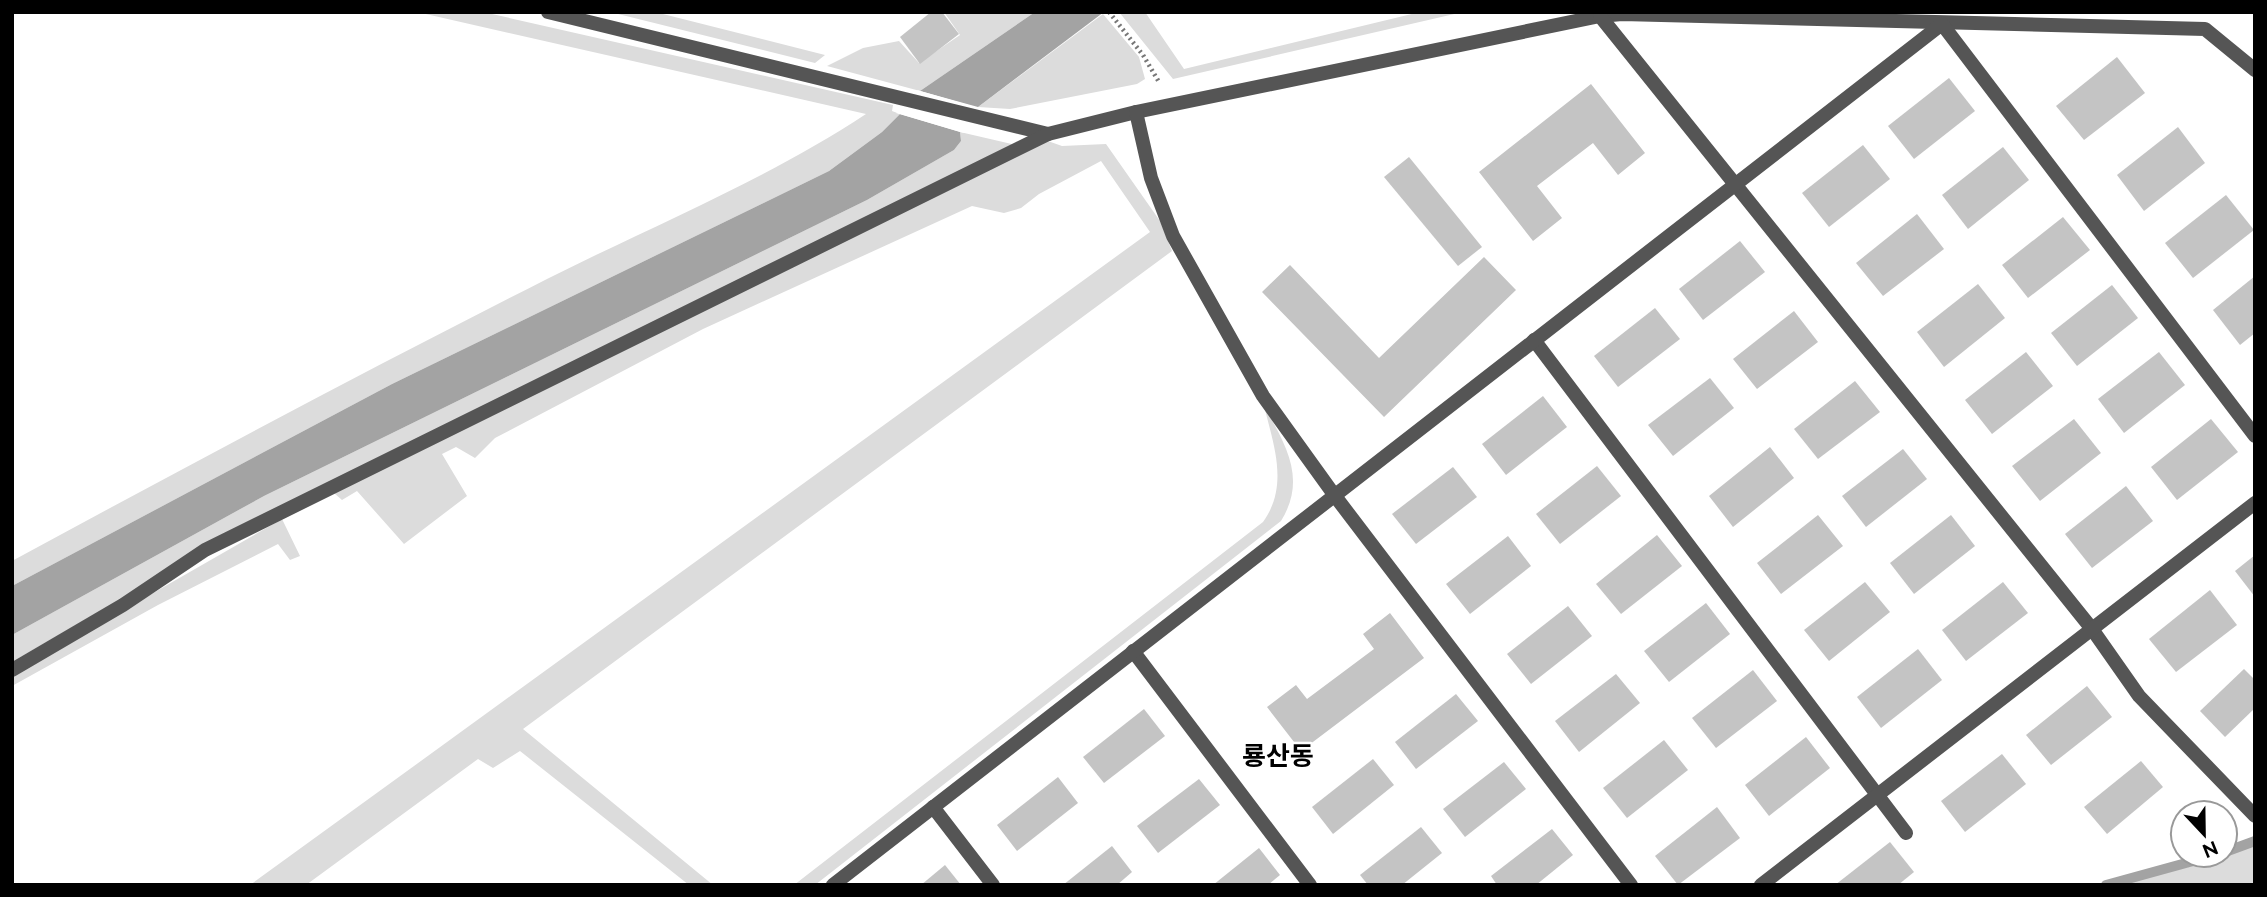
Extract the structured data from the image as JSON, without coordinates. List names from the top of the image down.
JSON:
{
  "districts": ["룡산동"],
  "north": "bottom"
}
